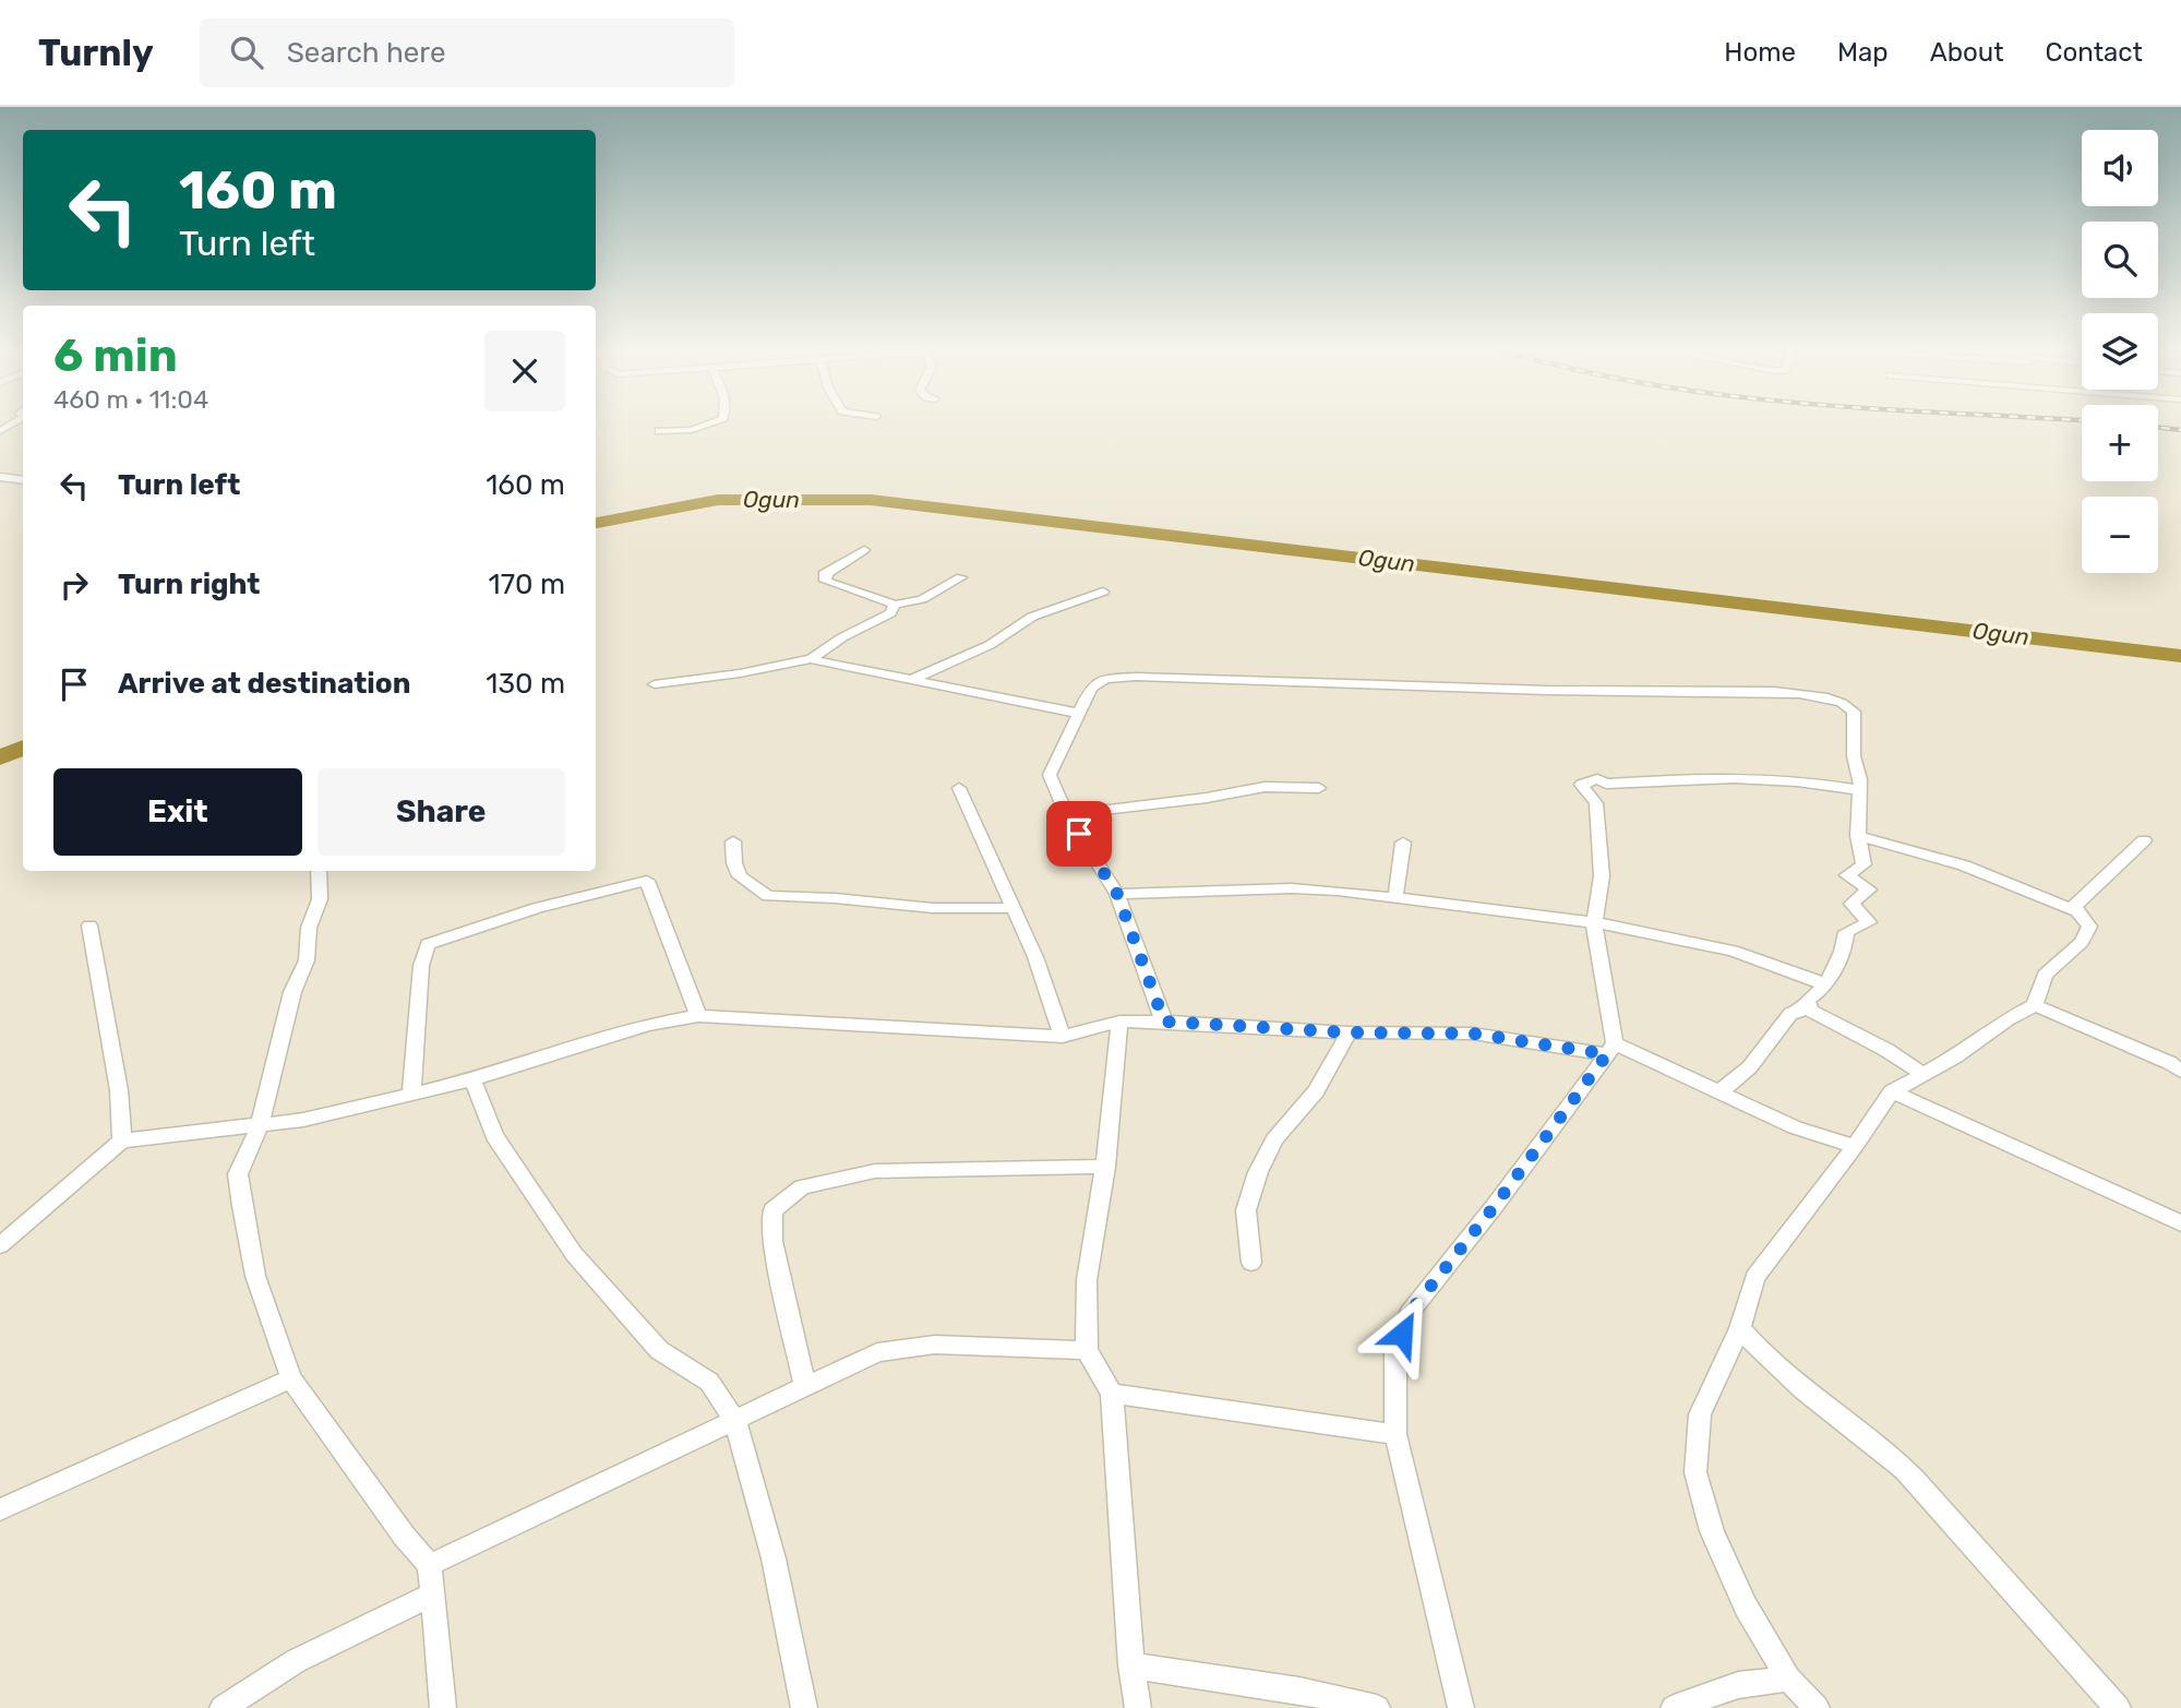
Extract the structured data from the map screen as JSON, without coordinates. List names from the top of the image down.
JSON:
{
  "water": ["Ogun"],
  "page": {
    "header": "Turnly",
    "search": "Search here",
    "nav": [
      "Home",
      "Map",
      "About",
      "Contact"
    ],
    "map_buttons": ["+", "−"],
    "turn": ["160 m", "Turn left"],
    "heading": ["6 min", "460 m · 11:04"],
    "list": [
      {
        "name": "Turn left",
        "value": "160 m"
      },
      {
        "name": "Turn right",
        "value": "170 m"
      },
      {
        "name": "Arrive at destination",
        "value": "130 m"
      }
    ],
    "buttons": ["Exit", "Share"]
  }
}
